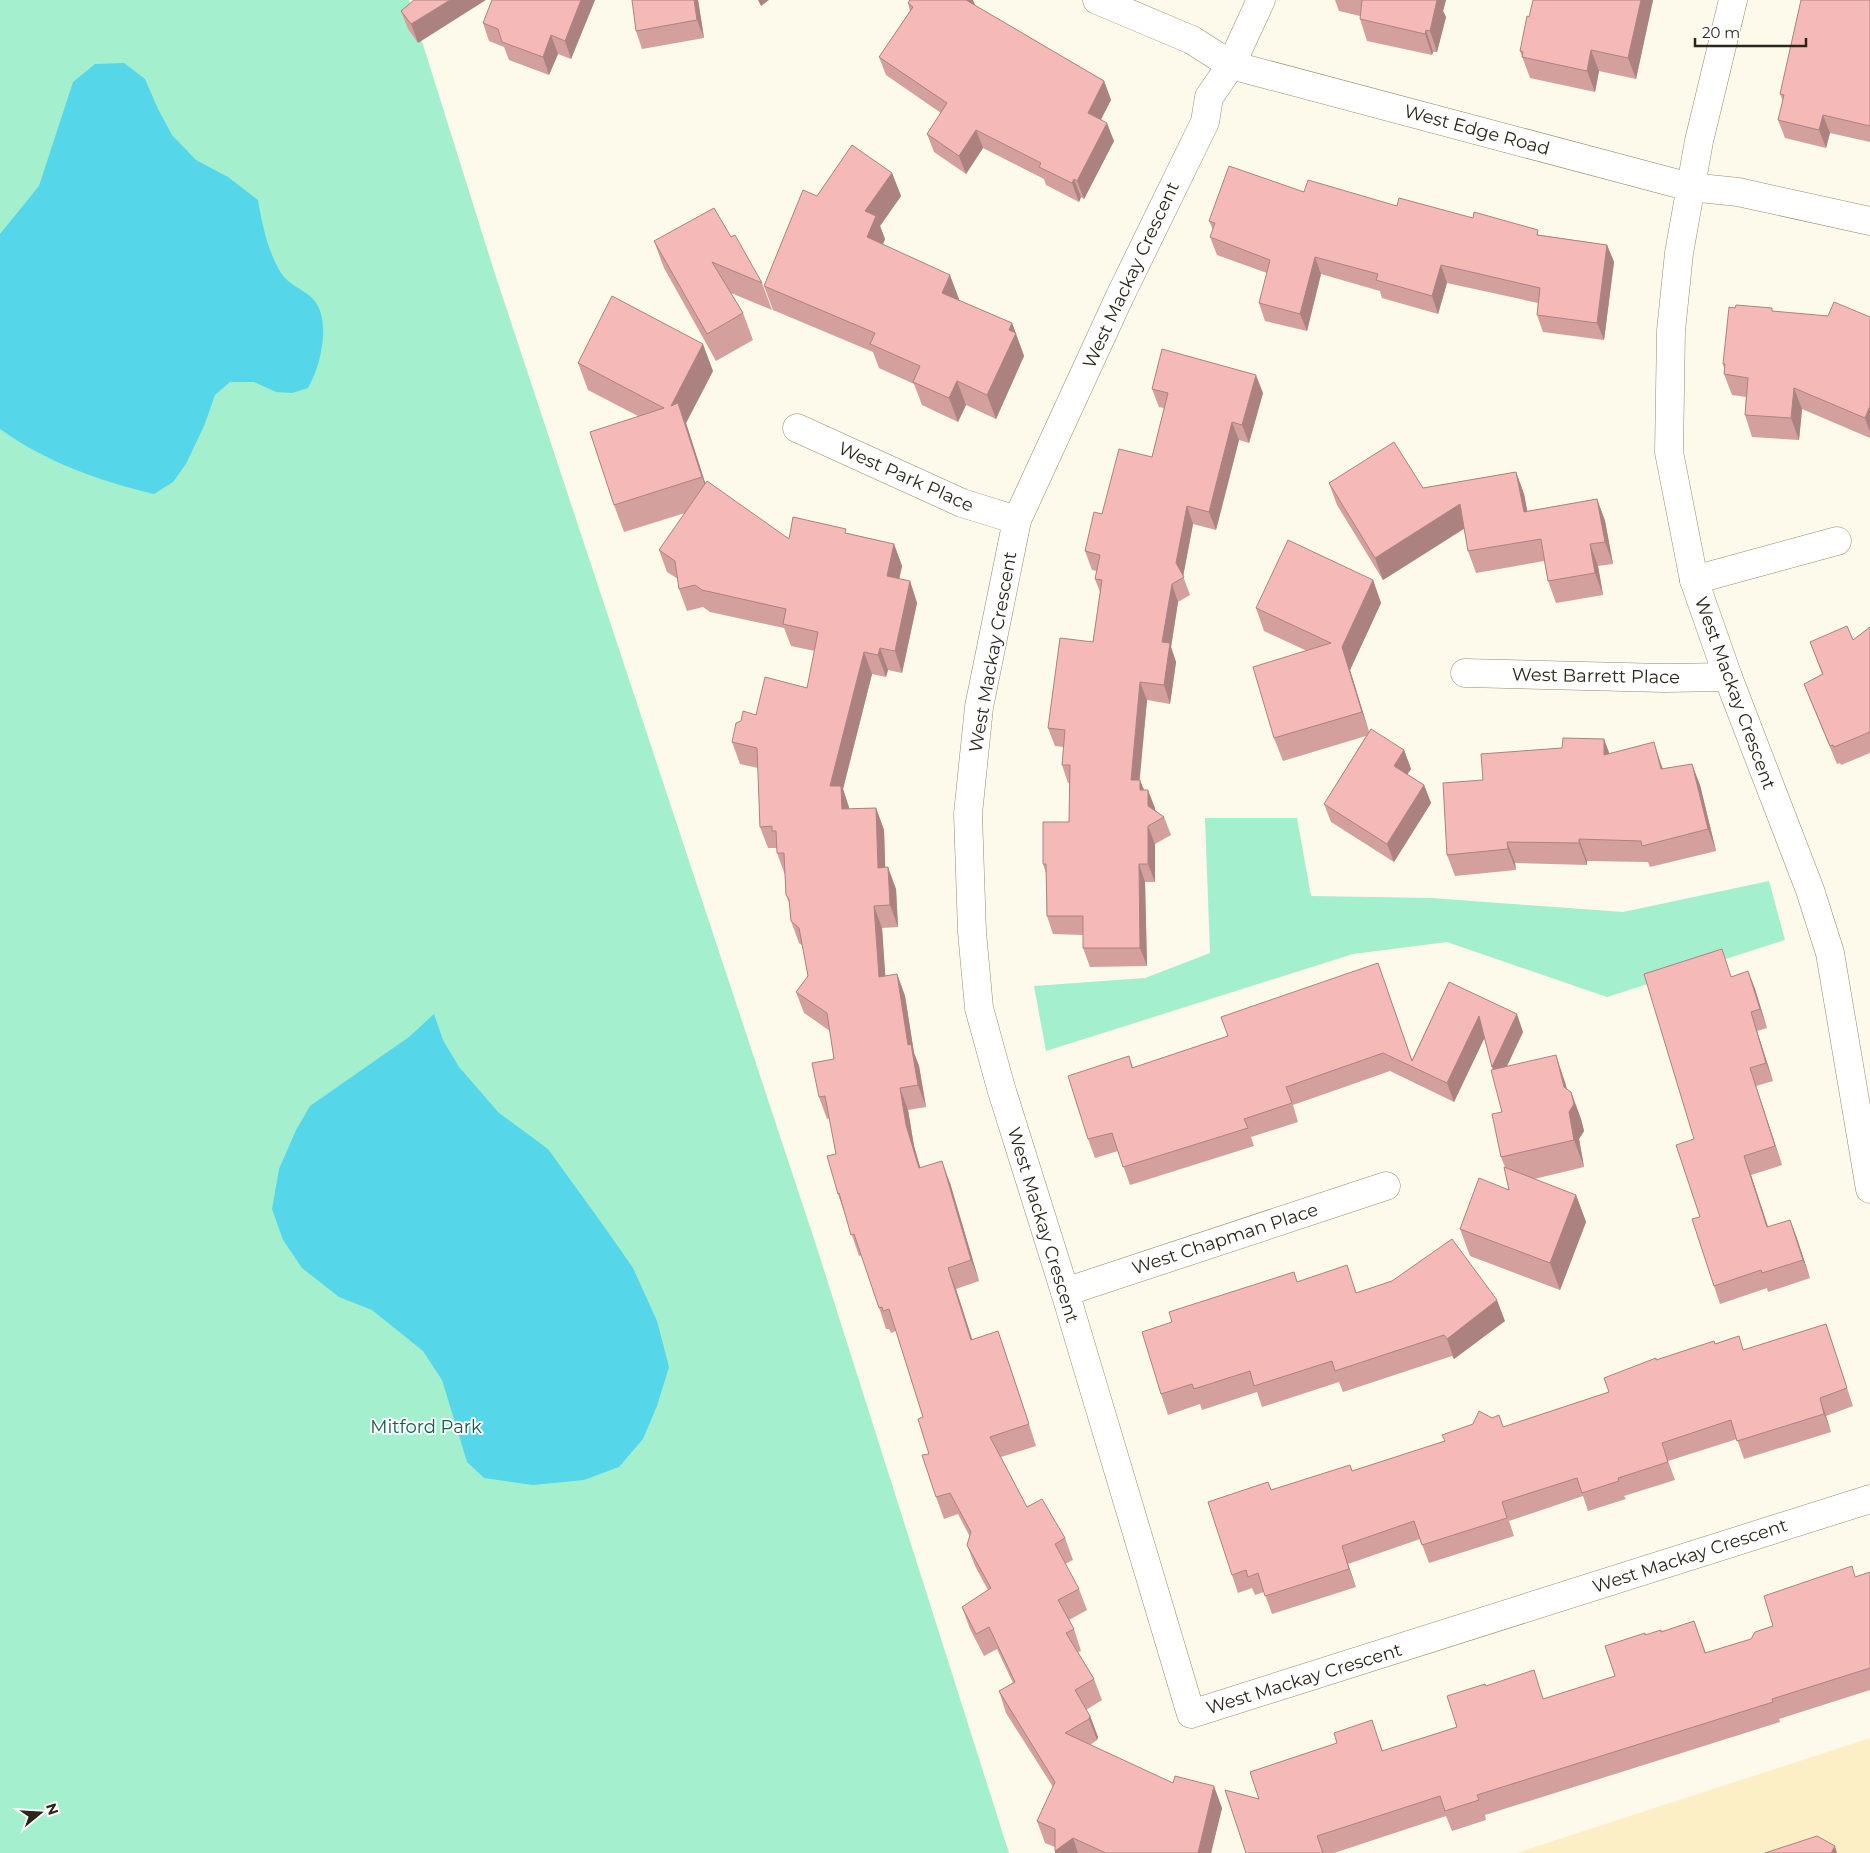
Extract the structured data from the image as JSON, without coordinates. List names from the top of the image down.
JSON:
{
  "streets": {
    "street": [
      "West Edge Road",
      "West Mackay Crescent",
      "West Park Place",
      "West Barrett Place",
      "West Chapman Place"
    ]
  },
  "crossings": [
    ["West Edge Road", "West Mackay Crescent"],
    ["West Mackay Crescent", "West Park Place"],
    ["West Mackay Crescent", "West Barrett Place"],
    ["West Mackay Crescent", "West Chapman Place"]
  ],
  "parks": ["Mitford Park"],
  "scale_bar": "20 m",
  "north": "right"
}
